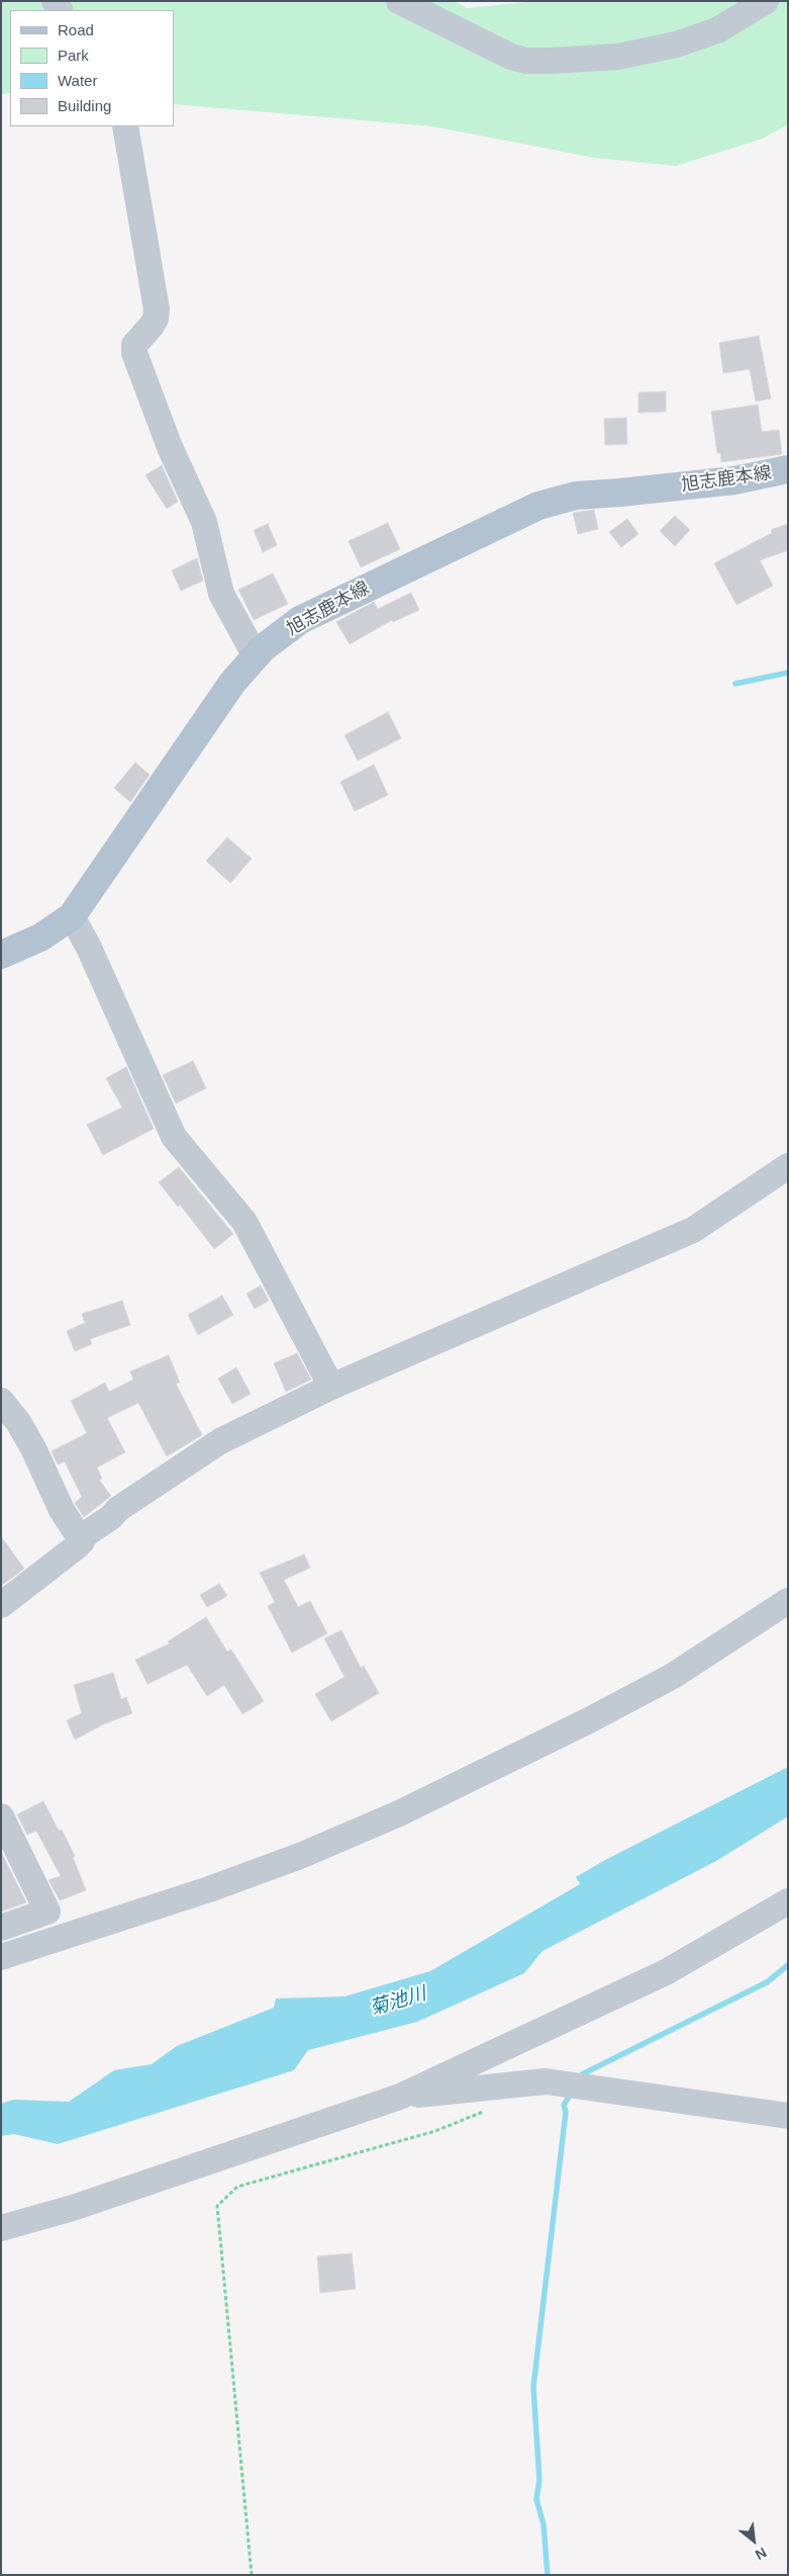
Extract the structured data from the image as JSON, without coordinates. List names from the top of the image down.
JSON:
{
  "streets": {
    "main road": ["旭志鹿本線"]
  },
  "water": ["菊池川"],
  "legend": [
    "Road",
    "Park",
    "Water",
    "Building"
  ],
  "north": "bottom right"
}
